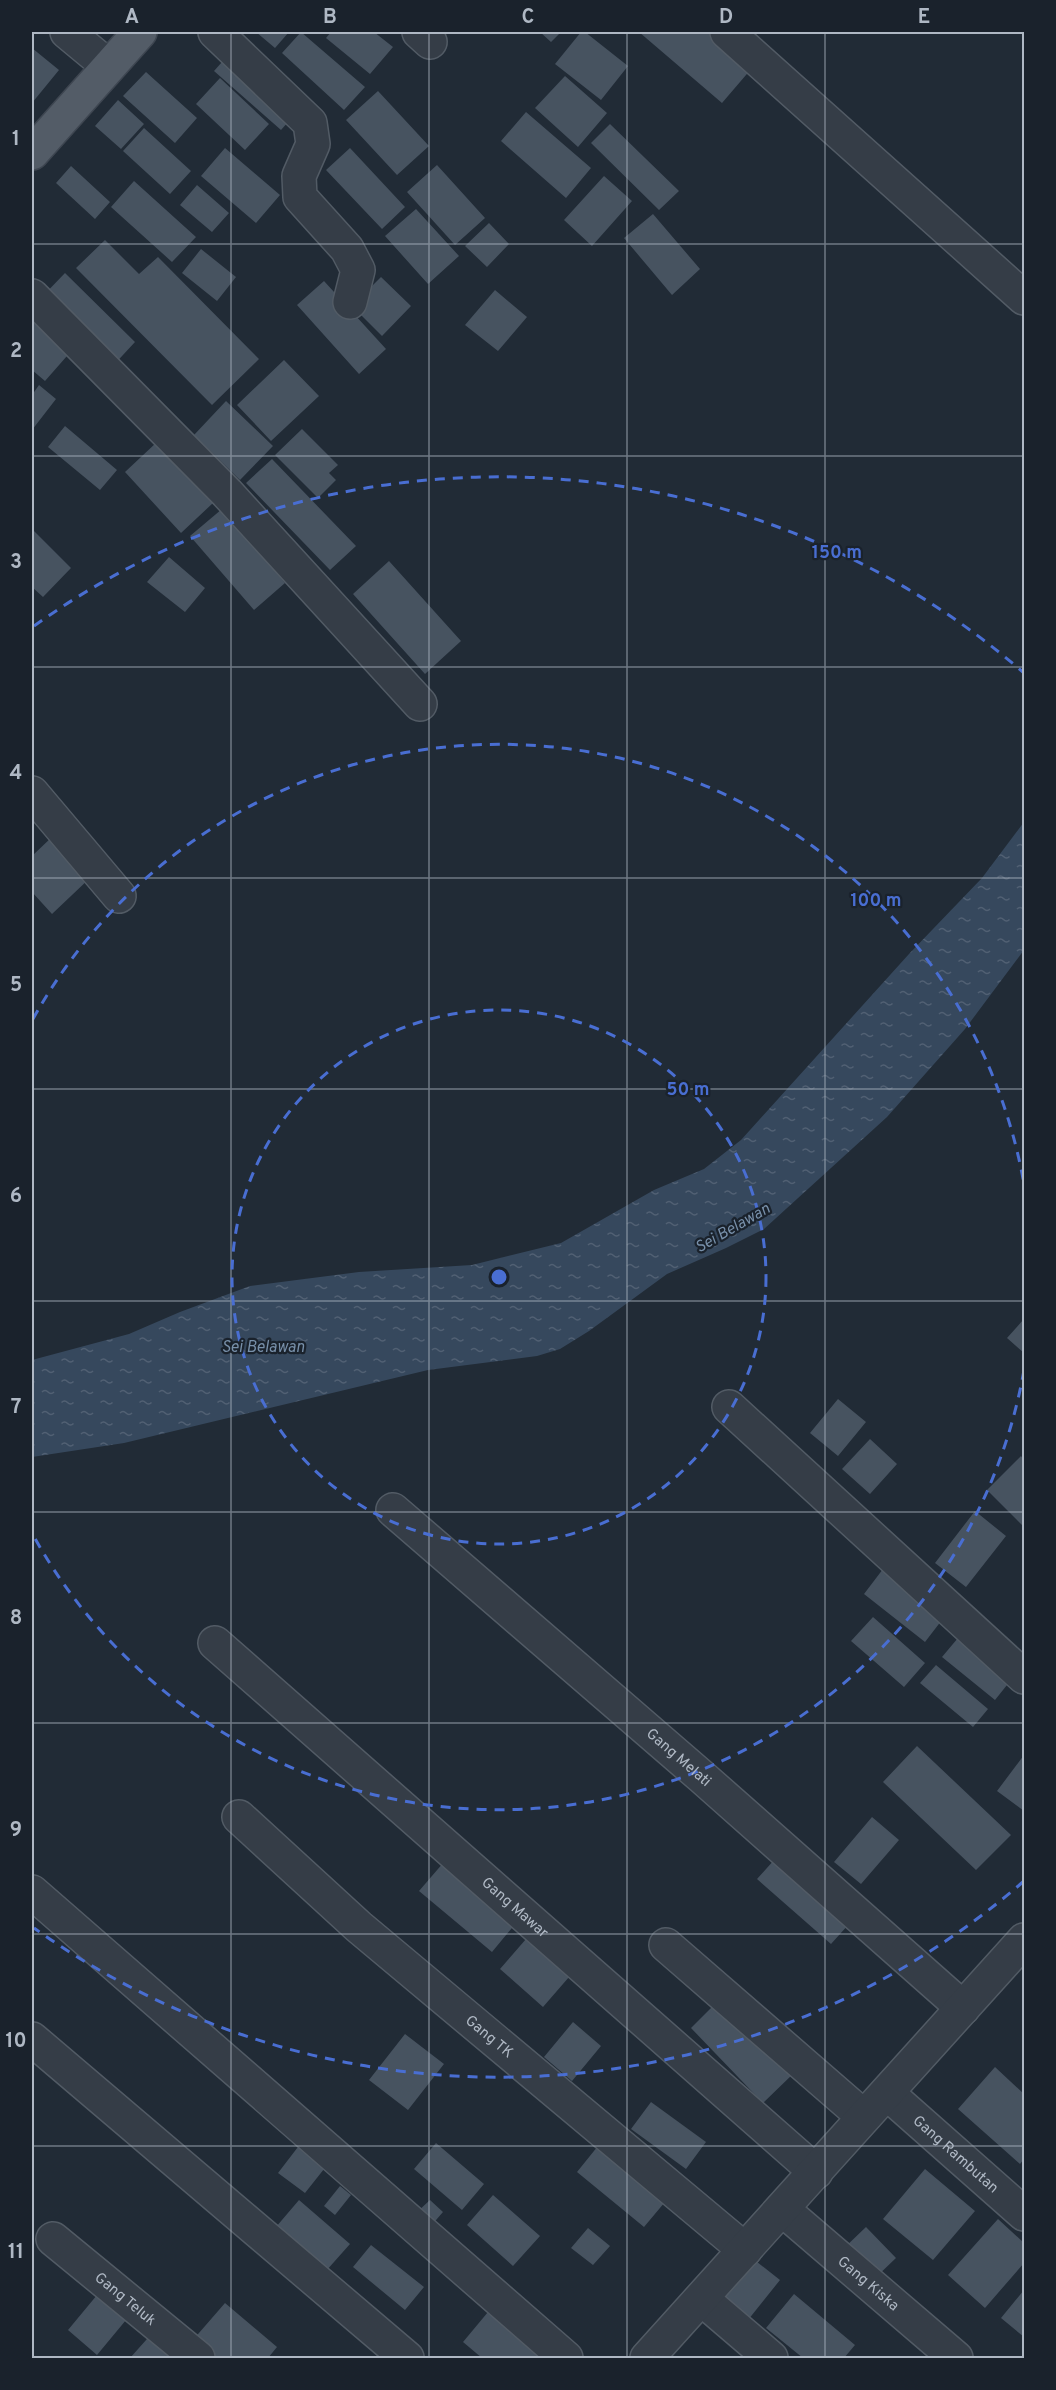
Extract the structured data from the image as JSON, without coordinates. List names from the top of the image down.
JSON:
{
  "streets": {
    "street": [
      "Gang Melati",
      "Gang Mawar",
      "Gang TK",
      "Gang Rambutan",
      "Gang Kiska",
      "Gang Teluk"
    ]
  },
  "water": ["Sei Belawan"],
  "grid": {
    "columns": [
      "A",
      "B",
      "C",
      "D",
      "E"
    ],
    "rows": [
      "1",
      "2",
      "3",
      "4",
      "5",
      "6",
      "7",
      "8",
      "9",
      "10",
      "11"
    ]
  },
  "rings": ["150 m", "100 m", "50 m"]
}
